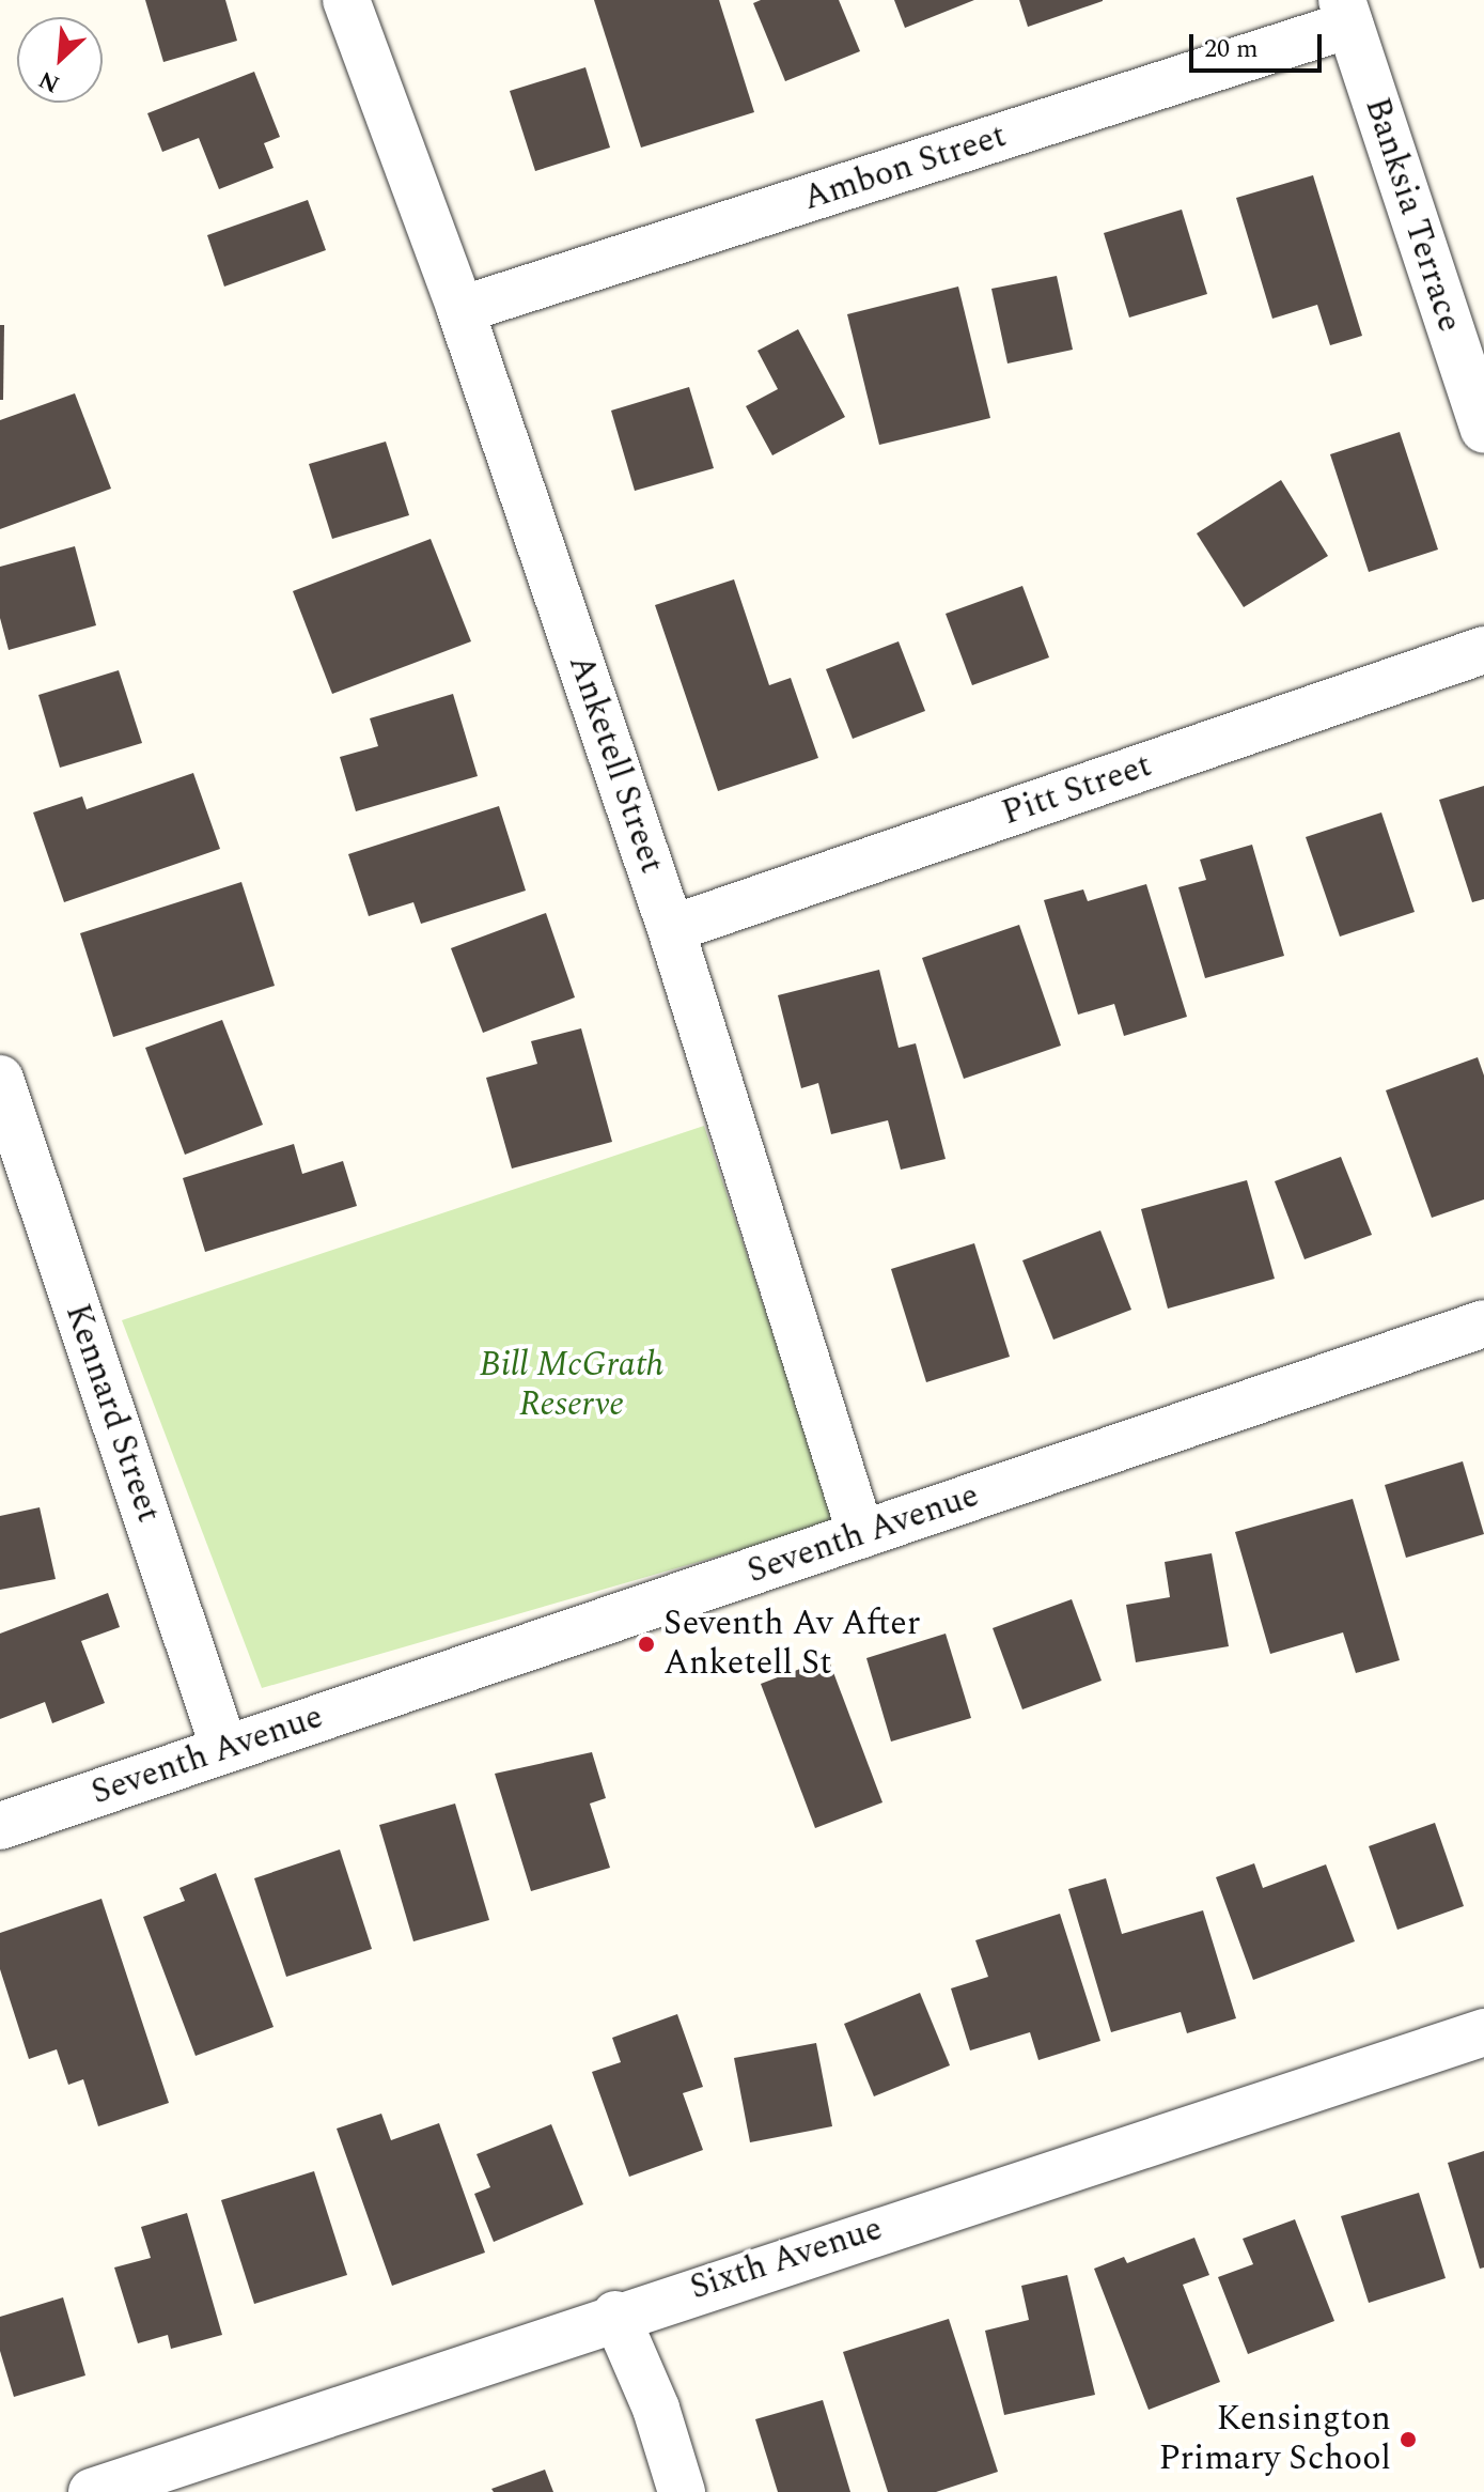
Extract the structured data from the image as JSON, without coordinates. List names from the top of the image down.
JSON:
{
  "streets": {
    "street": [
      "Ambon Street",
      "Banksia Terrace",
      "Anketell Street",
      "Pitt Street",
      "Kennard Street",
      "Seventh Avenue",
      "Sixth Avenue"
    ]
  },
  "crossings": [
    ["Ambon Street", "Banksia Terrace"],
    ["Ambon Street", "Anketell Street"],
    ["Anketell Street", "Pitt Street"],
    ["Anketell Street", "Seventh Avenue"],
    ["Kennard Street", "Seventh Avenue"]
  ],
  "parks": ["Bill McGrath Reserve"],
  "places": ["Seventh Av After Anketell St", "Kensington Primary School"],
  "scale_bar": "20 m",
  "north": "bottom left"
}
